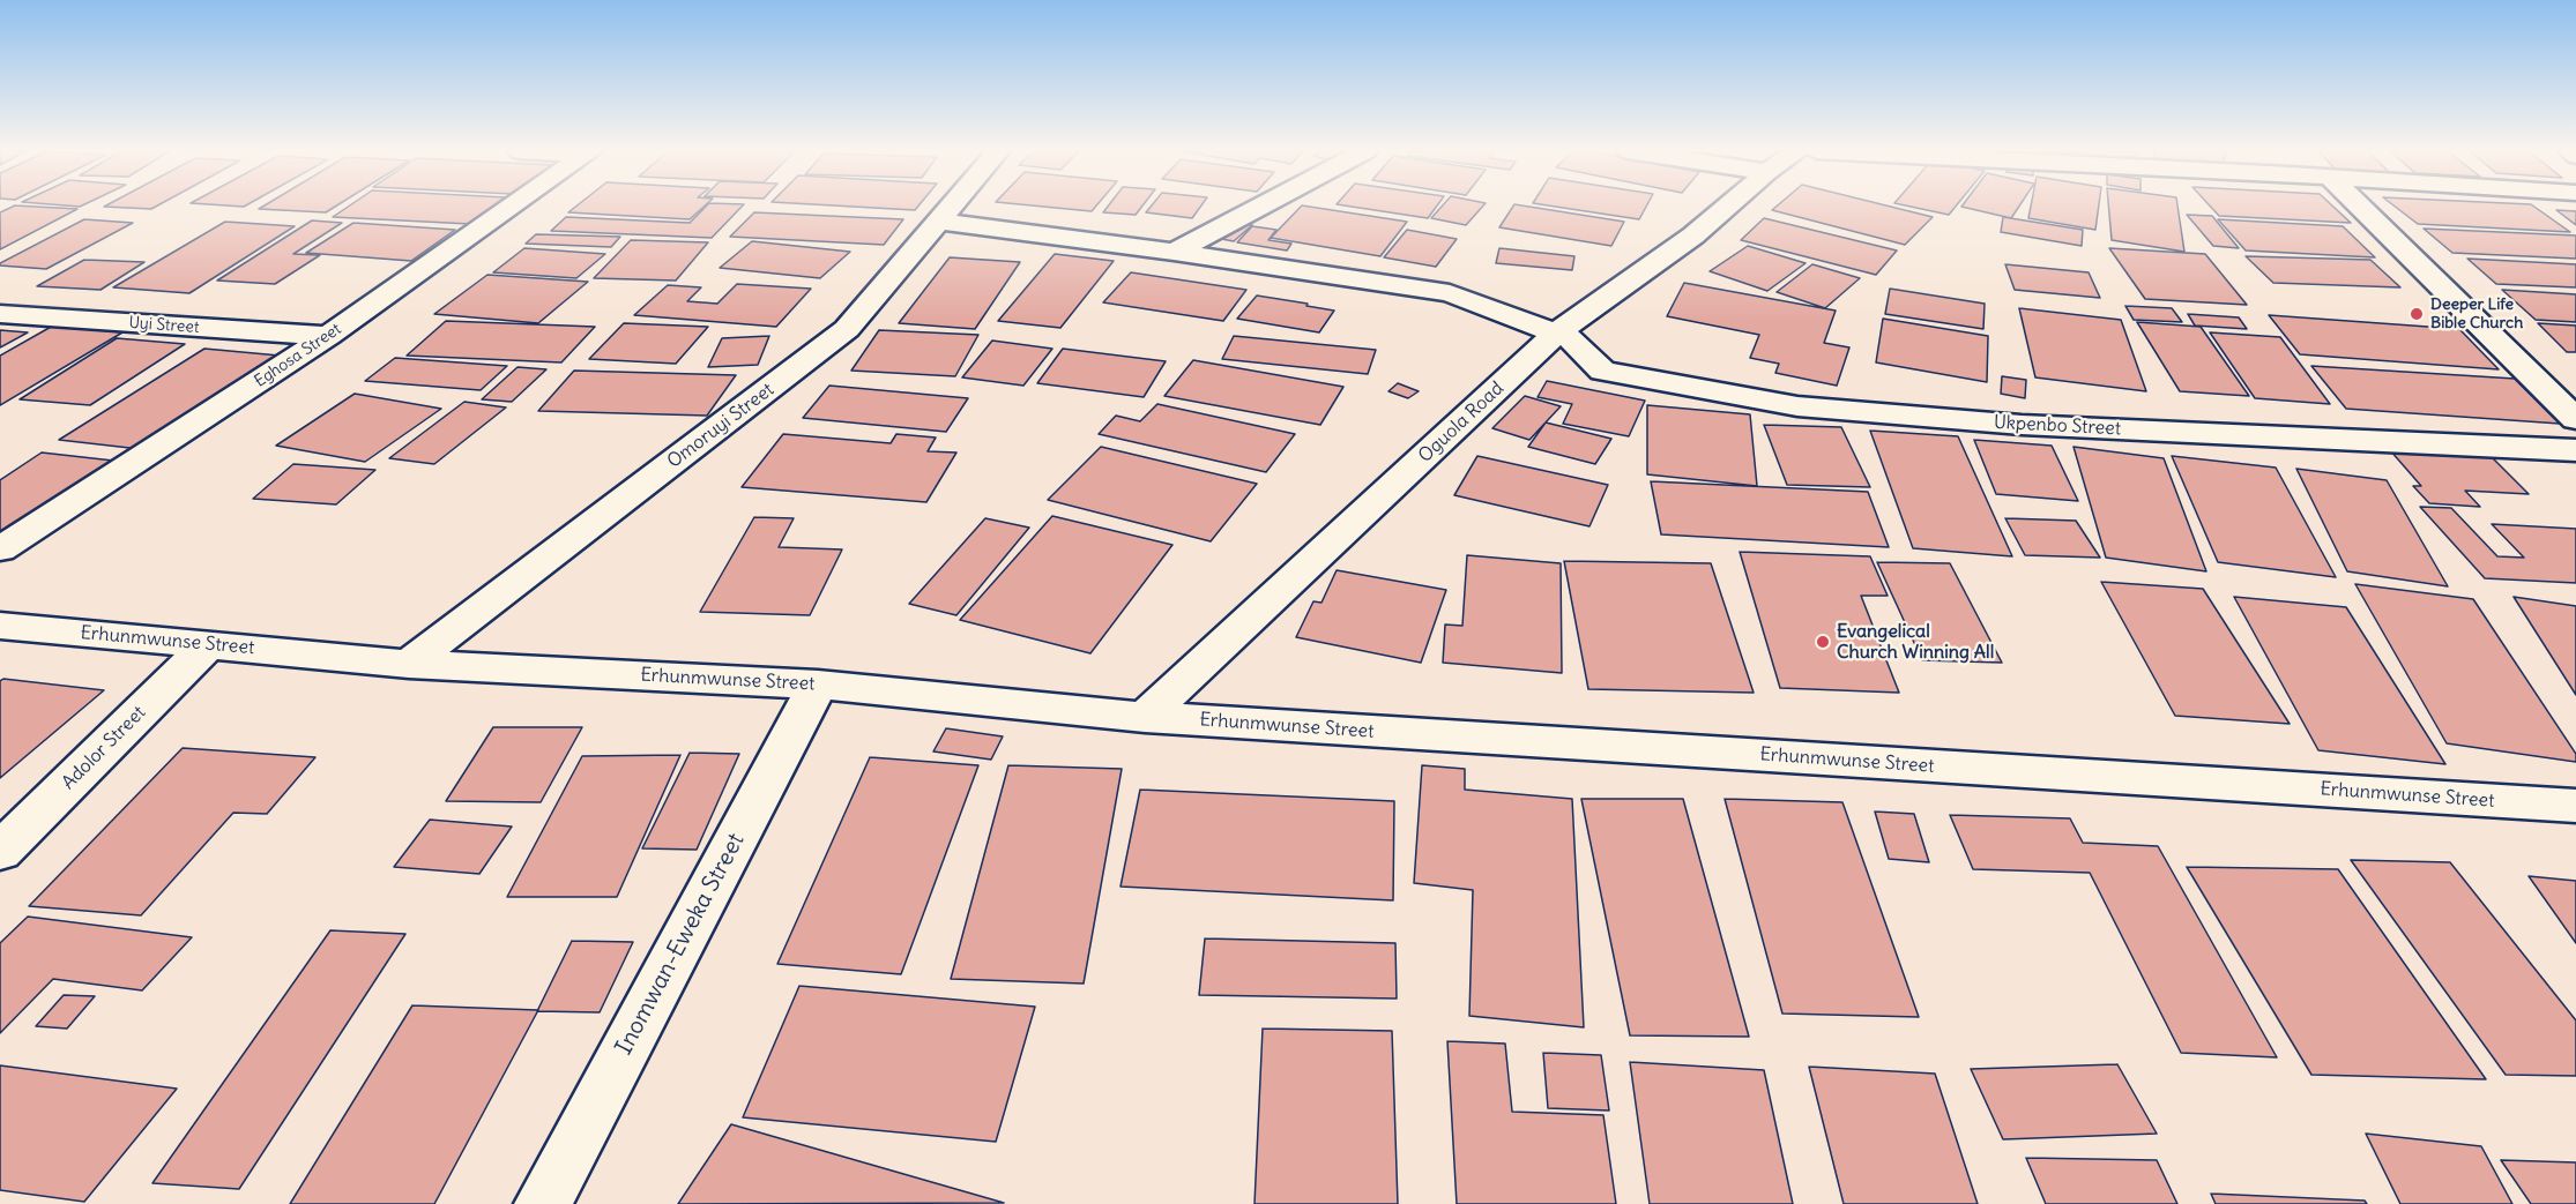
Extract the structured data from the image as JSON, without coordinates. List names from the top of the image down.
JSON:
{
  "streets": {
    "street": [
      "Uyi Street",
      "Eghosa Street",
      "Oguola Road",
      "Omoruyi Street",
      "Ukpenbo Street",
      "Erhunmwunse Street",
      "Adolor Street",
      "Inomwan-Eweka Street"
    ]
  },
  "crossings": [
    ["Uyi Street", "Eghosa Street"],
    ["Oguola Road", "Ukpenbo Street"],
    ["Oguola Road", "Erhunmwunse Street"],
    ["Omoruyi Street", "Ukpenbo Street"],
    ["Omoruyi Street", "Erhunmwunse Street"],
    ["Erhunmwunse Street", "Adolor Street"],
    ["Erhunmwunse Street", "Inomwan-Eweka Street"]
  ],
  "places": ["Deeper Life Bible Church", "Evangelical Church Winning All"]
}
